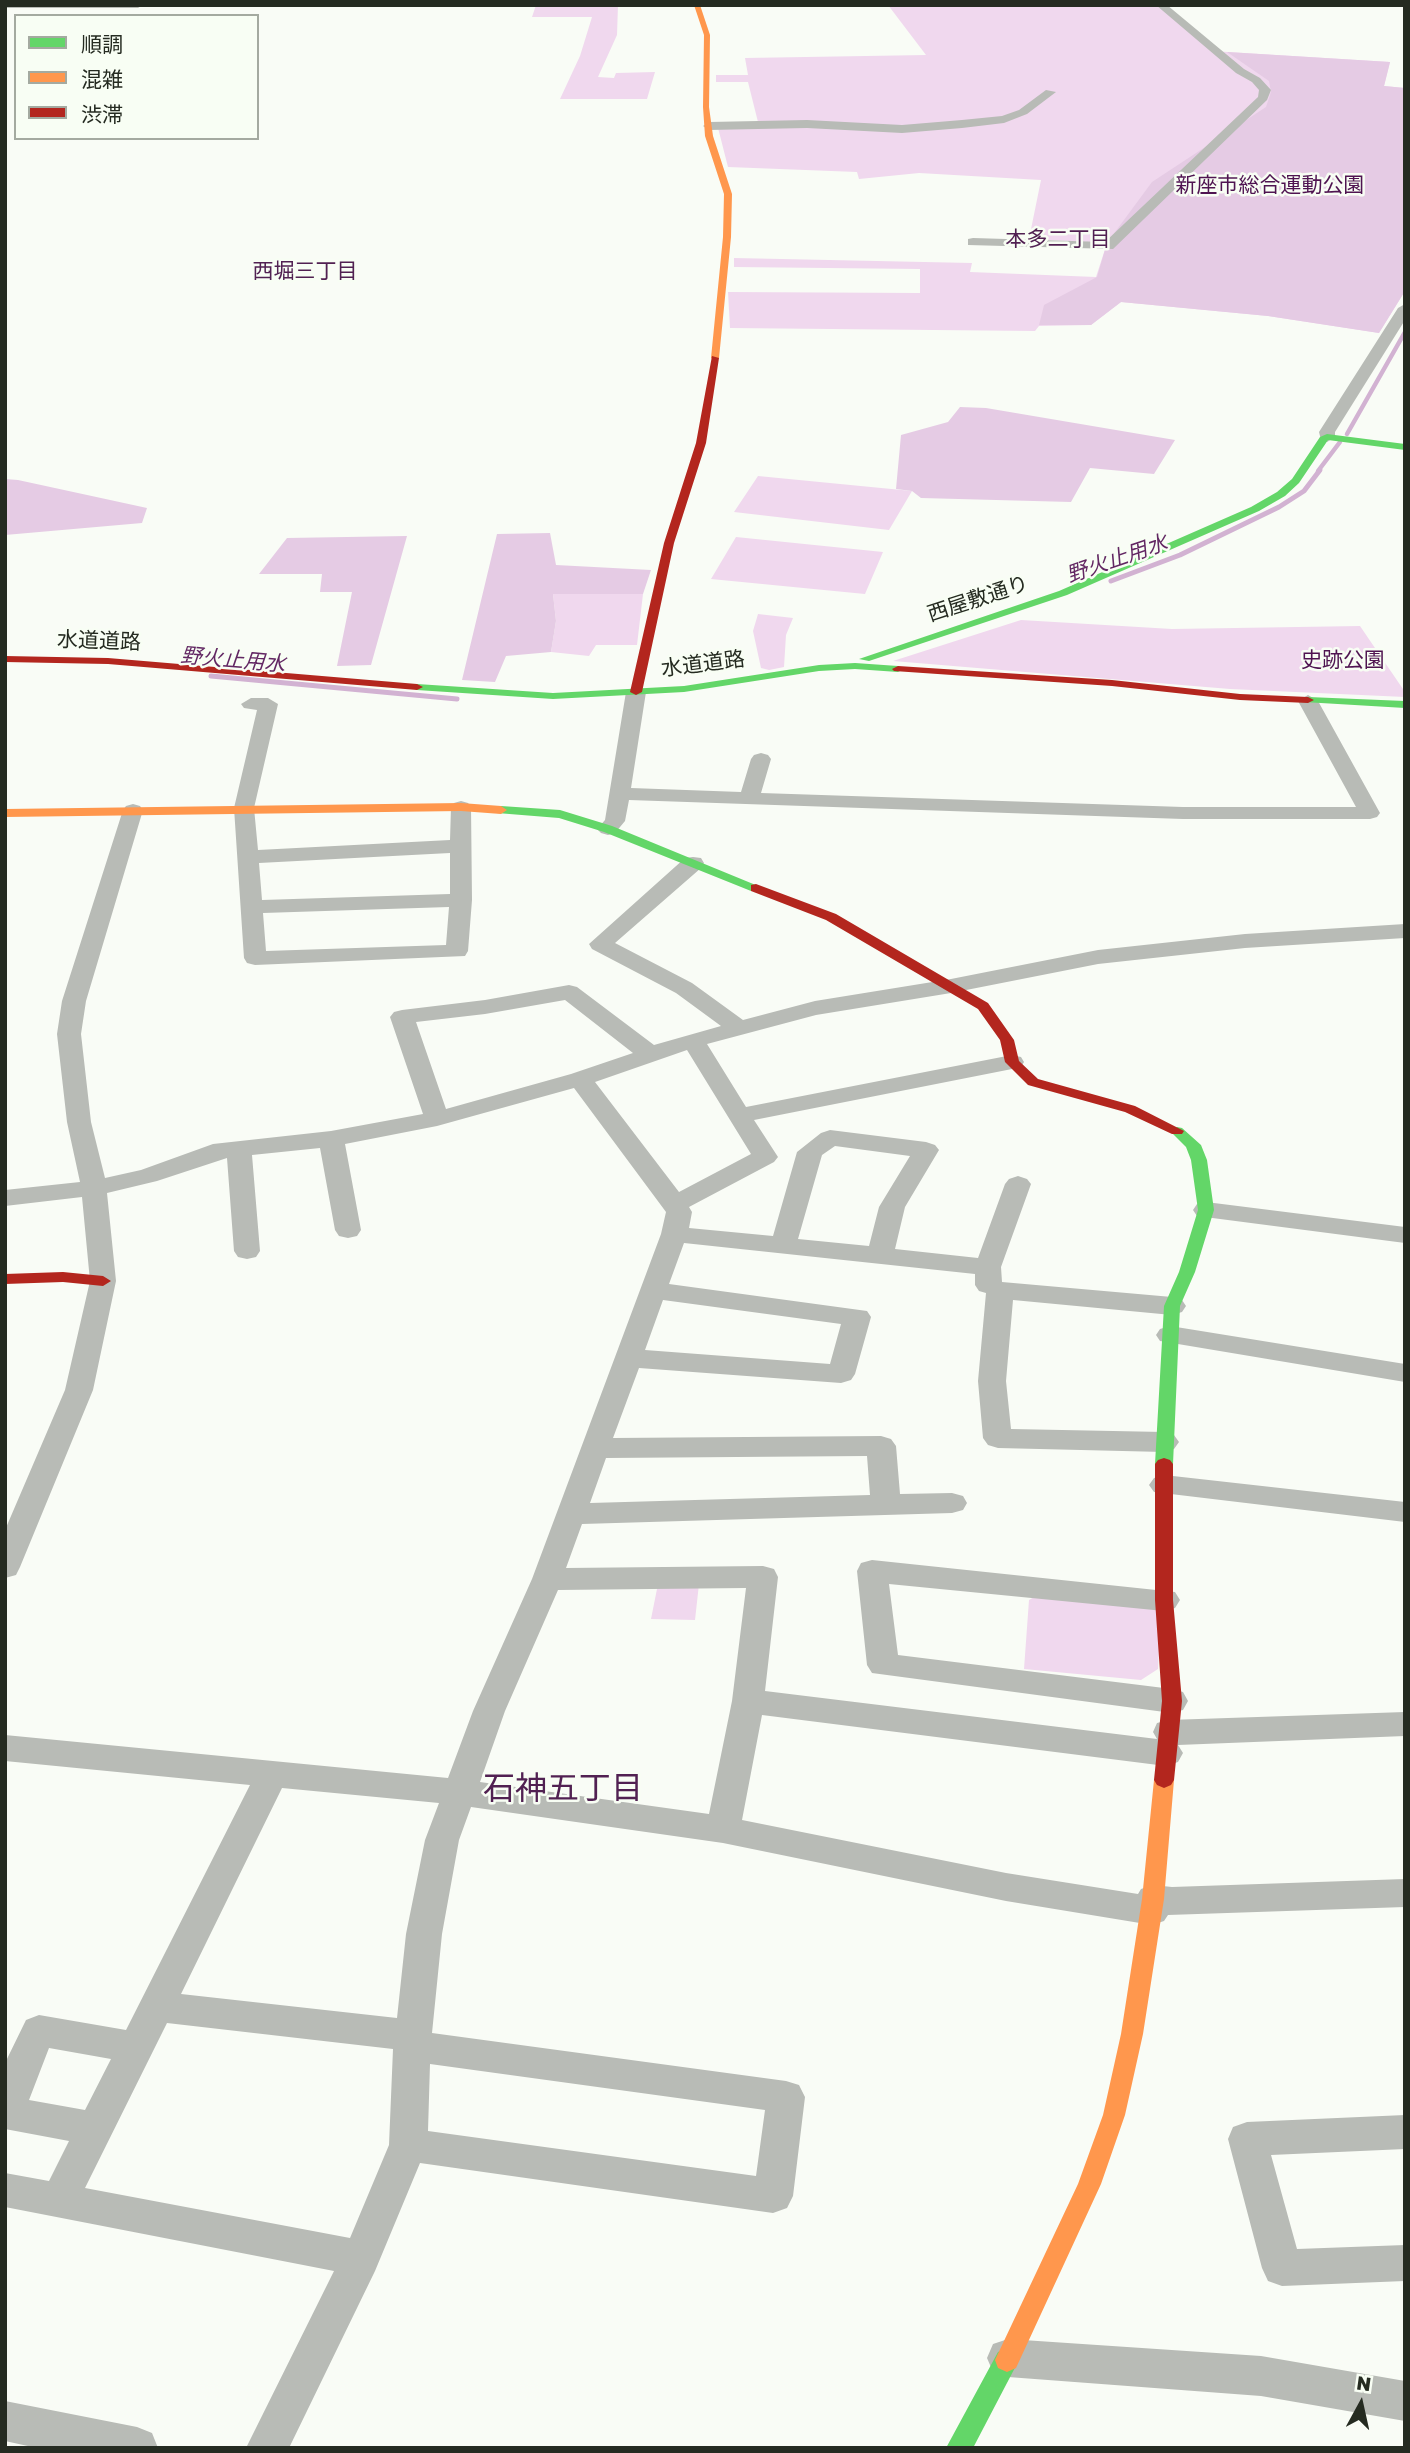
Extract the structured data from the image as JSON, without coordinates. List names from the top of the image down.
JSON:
{
  "streets": {
    "street": ["西屋敷通り", "水道道路"]
  },
  "crossings": [
    ["西屋敷通り", "水道道路"]
  ],
  "districts": ["本多二丁目", "西堀三丁目", "石神五丁目"],
  "water": ["野火止用水"],
  "parks": ["新座市総合運動公園", "史跡公園"],
  "legend": ["順調", "混雑", "渋滞"],
  "north": "top"
}
